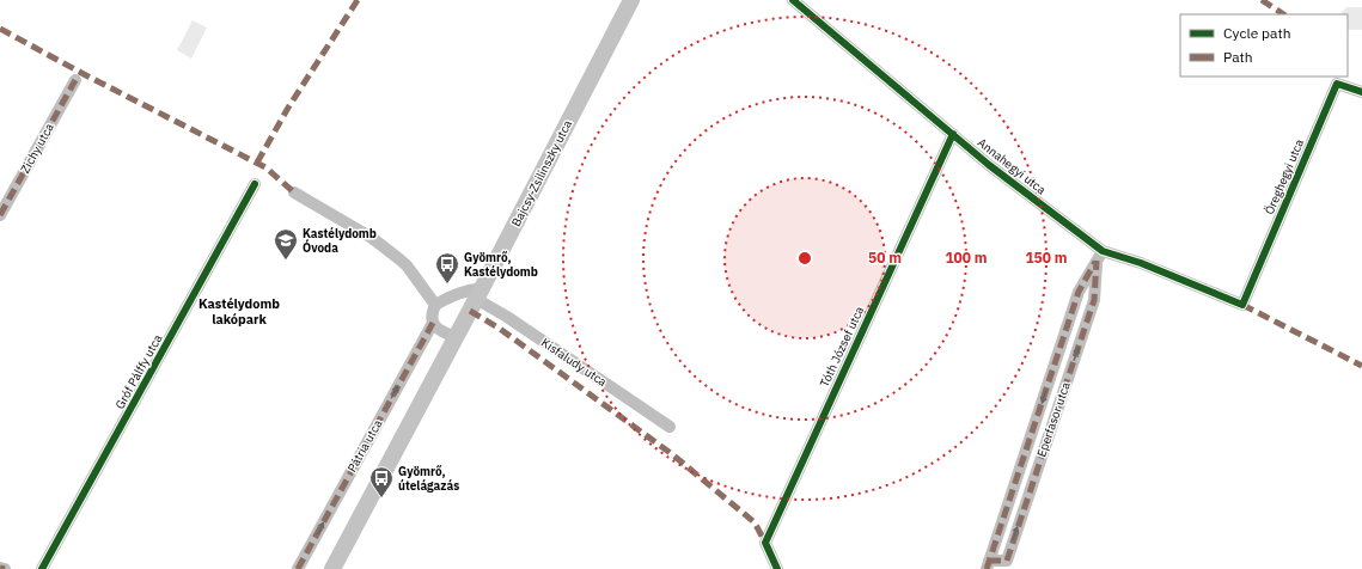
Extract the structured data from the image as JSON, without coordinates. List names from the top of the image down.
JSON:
{
  "streets": {
    "main road": ["Bajcsy-Zsilinszky utca"],
    "street": [
      "Zichy utca",
      "Annahegyi utca",
      "Öreghegyi utca",
      "Tóth József utca",
      "Kisfaludy utca",
      "Gróf Pálffy utca",
      "Eperfasor utca",
      "Pátria utca"
    ]
  },
  "crossings": [
    ["Annahegyi utca", "Öreghegyi utca"],
    ["Annahegyi utca", "Tóth József utca"],
    ["Annahegyi utca", "Eperfasor utca"],
    ["Bajcsy-Zsilinszky utca", "Kisfaludy utca"]
  ],
  "one_way": ["Pátria utca"],
  "districts": ["Kastélydomb lakópark"],
  "places": {
    "school or university": ["Kastélydomb Óvoda"],
    "bus stop": ["Gyömrő, Kastélydomb", "Gyömrő, útelágazás"]
  },
  "legend": ["Cycle path", "Path"],
  "rings": ["50 m", "100 m", "150 m"]
}
